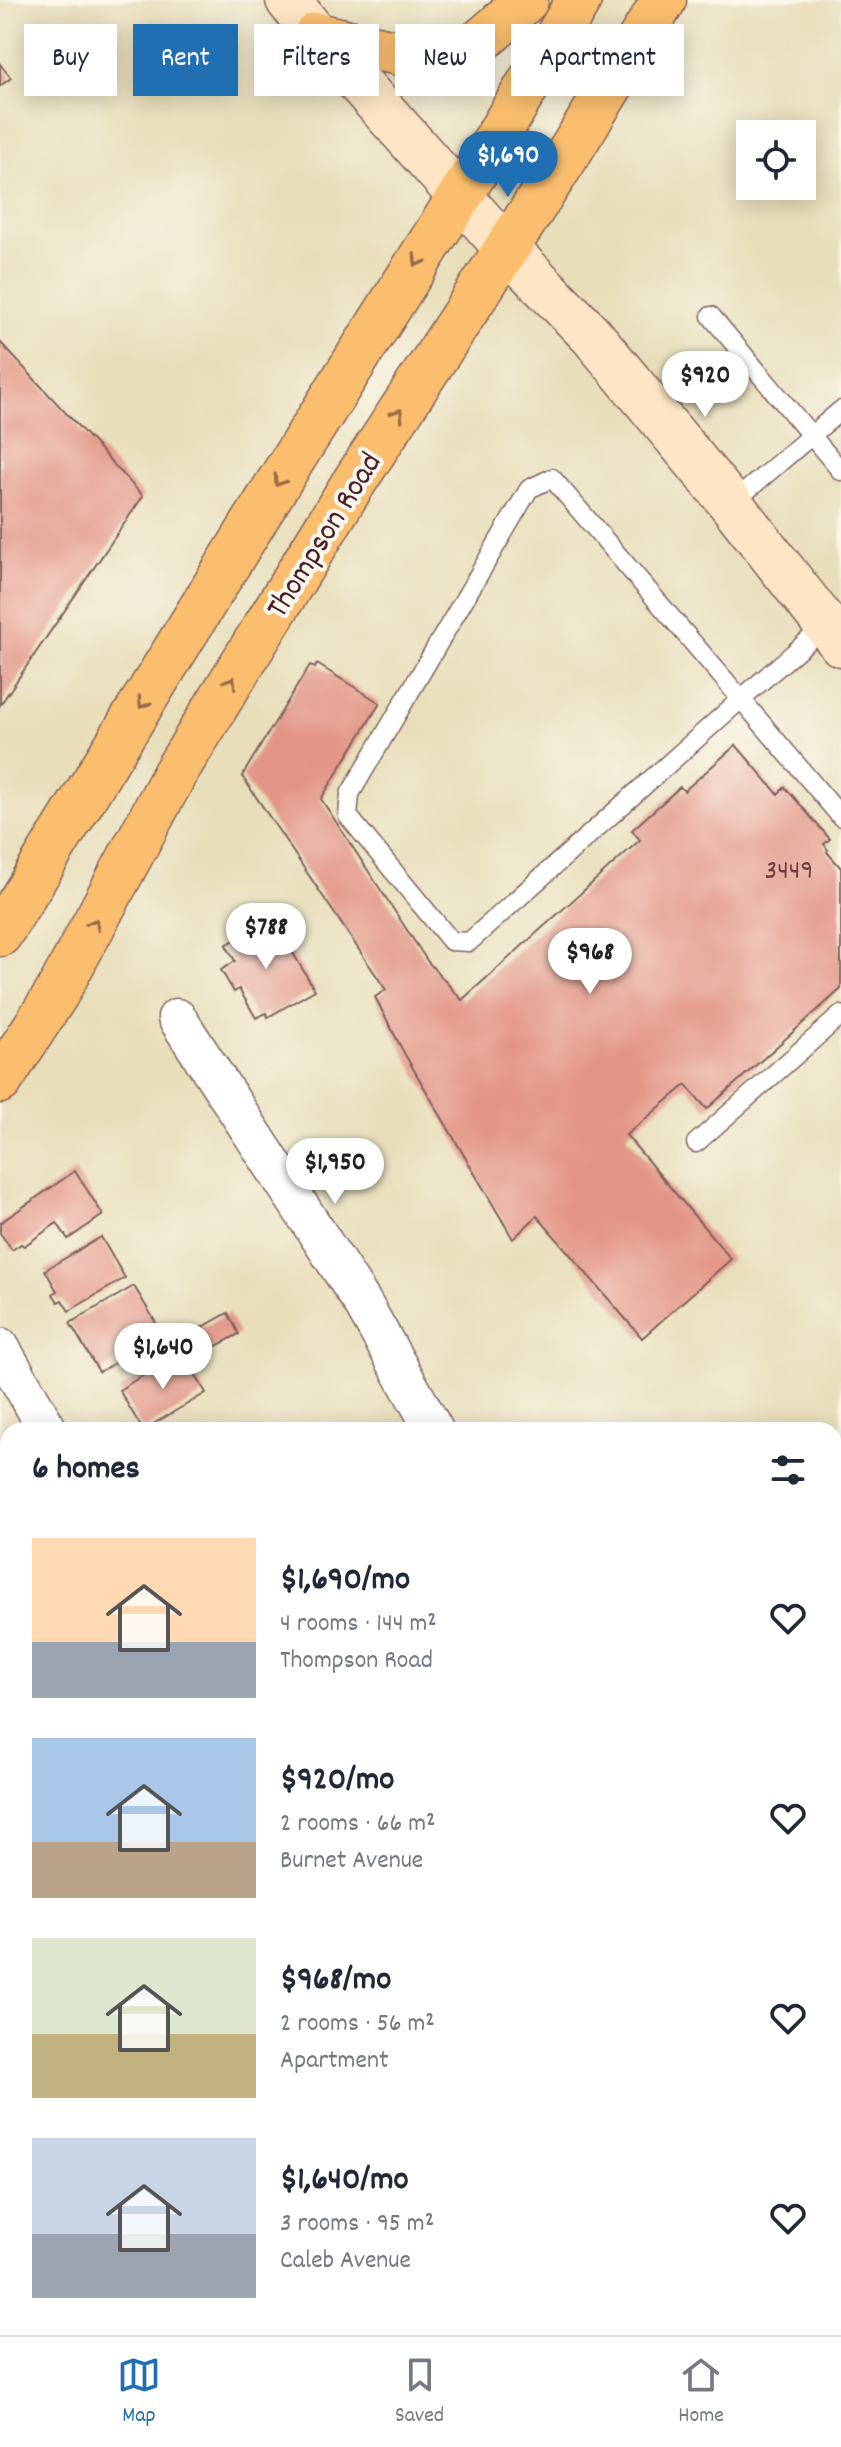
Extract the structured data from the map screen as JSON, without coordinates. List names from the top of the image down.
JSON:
{
  "streets": {
    "main road": ["Thompson Road"]
  },
  "house_numbers": ["3449"],
  "page": {
    "chip": [
      "Buy",
      "Rent",
      "Filters",
      "New",
      "Apartment"
    ],
    "price": [
      "$1,690",
      "$920",
      "$788",
      "$968",
      "$1,950",
      "$1,640"
    ],
    "heading": "6 homes",
    "list": [
      {
        "name": "$1,690/mo",
        "note": "4 rooms · 144 m² · Thompson Road"
      },
      {
        "name": "$920/mo",
        "note": "2 rooms · 66 m² · Burnet Avenue"
      },
      {
        "name": "$968/mo",
        "note": "2 rooms · 56 m² · Apartment"
      },
      {
        "name": "$1,640/mo",
        "note": "3 rooms · 95 m² · Caleb Avenue"
      }
    ],
    "tabs": ["Map", "Saved", "Home"]
  }
}
